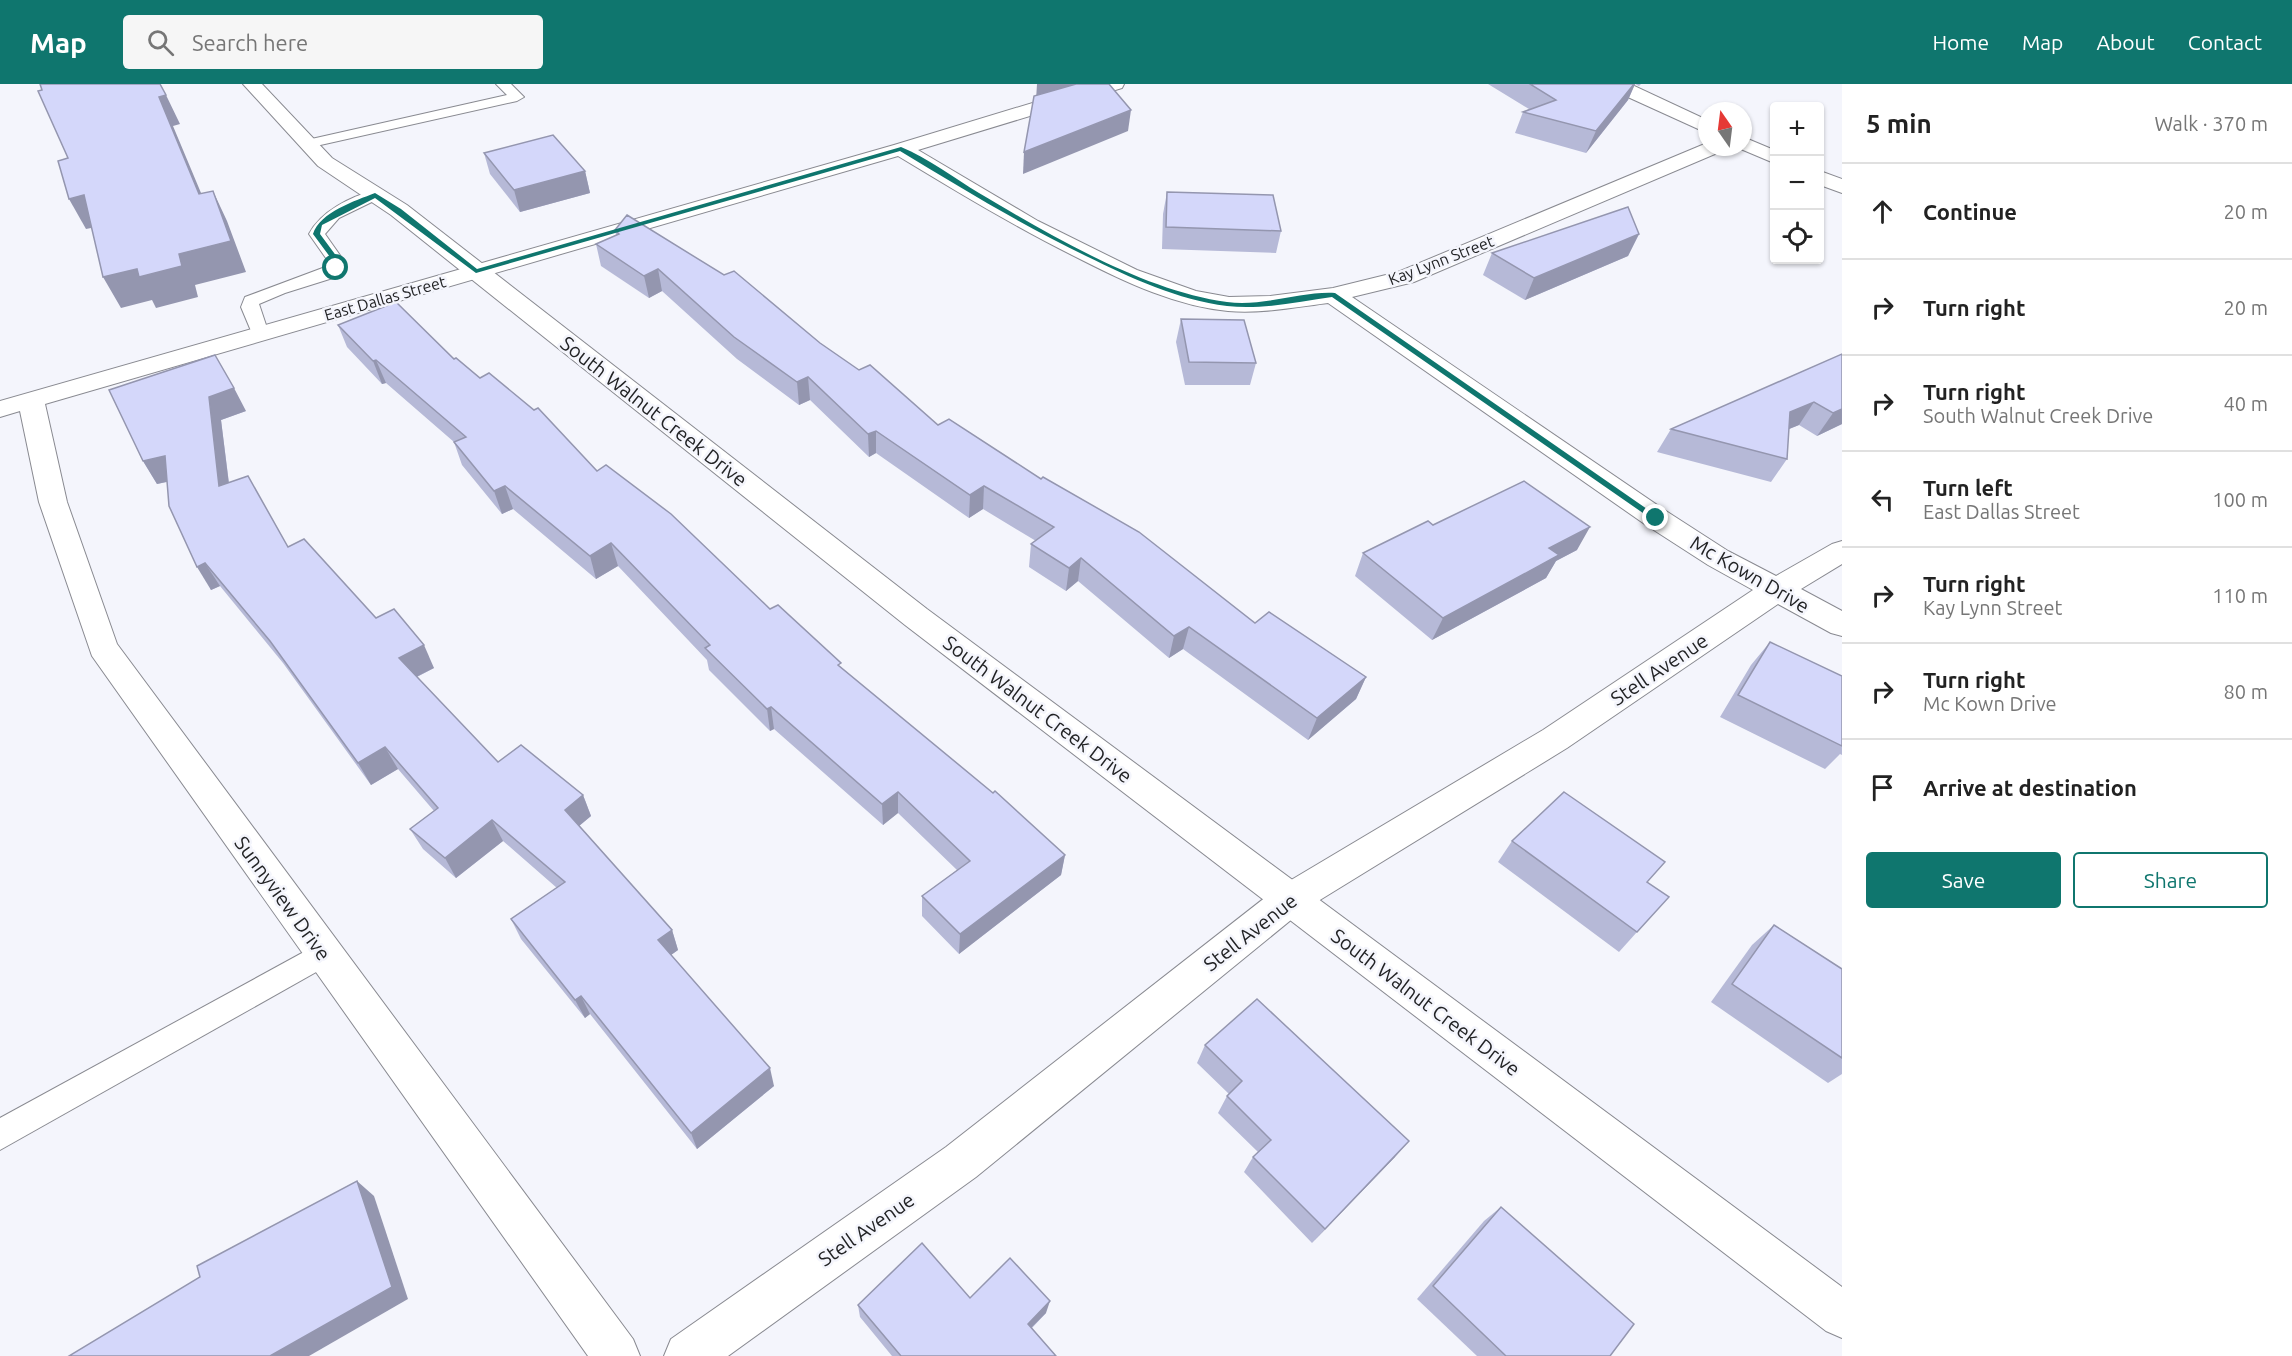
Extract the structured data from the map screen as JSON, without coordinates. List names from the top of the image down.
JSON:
{
  "streets": {
    "street": [
      "Kay Lynn Street",
      "East Dallas Street",
      "South Walnut Creek Drive",
      "Mc Kown Drive",
      "Stell Avenue",
      "Sunnyview Drive"
    ]
  },
  "crossings": [
    ["Kay Lynn Street", "East Dallas Street"],
    ["Kay Lynn Street", "Mc Kown Drive"],
    ["East Dallas Street", "South Walnut Creek Drive"],
    ["East Dallas Street", "Sunnyview Drive"],
    ["South Walnut Creek Drive", "Stell Avenue"],
    ["Mc Kown Drive", "Stell Avenue"]
  ],
  "north": "top",
  "page": {
    "header": "Map",
    "search": "Search here",
    "nav": [
      "Home",
      "Map",
      "About",
      "Contact"
    ],
    "heading": ["5 min", "Walk · 370 m"],
    "map_buttons": ["+", "−"],
    "list": [
      ["Continue", "20 m"],
      ["Turn right", "20 m"],
      ["Turn right", "South Walnut Creek Drive", "40 m"],
      ["Turn left", "East Dallas Street", "100 m"],
      ["Turn right", "Kay Lynn Street", "110 m"],
      ["Turn right", "Mc Kown Drive", "80 m"],
      "Arrive at destination"
    ],
    "buttons": ["Save", "Share"]
  }
}
